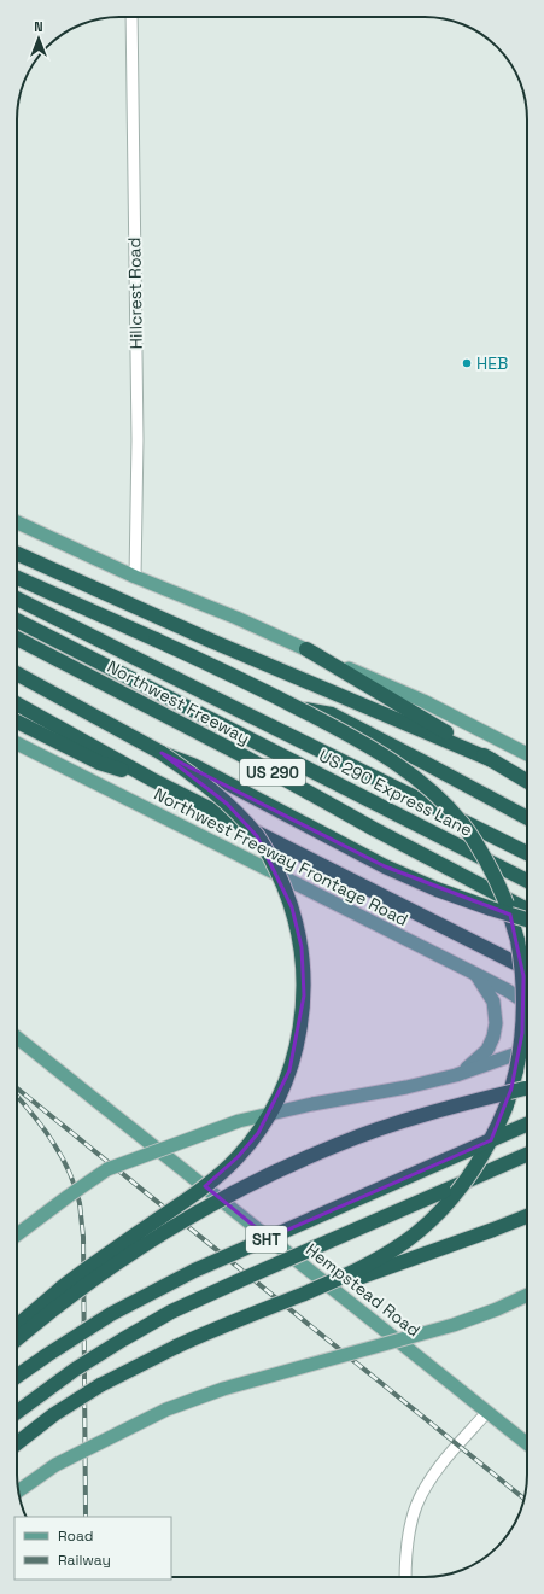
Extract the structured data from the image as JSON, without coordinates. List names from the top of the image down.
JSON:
{
  "streets": {
    "highway": [
      "Northwest Freeway",
      "US 290",
      "US 290 Express Lane",
      "SHT"
    ],
    "main road": ["Northwest Freeway Frontage Road", "Hempstead Road"],
    "street": ["Hillcrest Road"]
  },
  "places": ["HEB"],
  "legend": ["Road", "Railway"],
  "north": "top"
}
